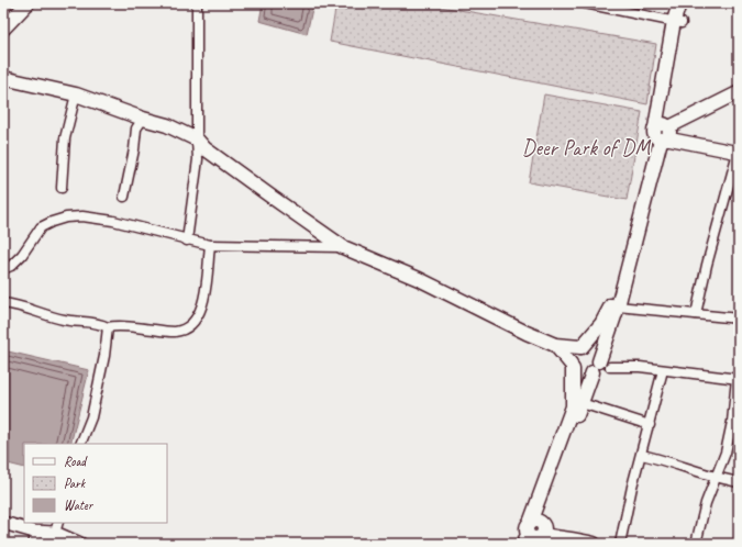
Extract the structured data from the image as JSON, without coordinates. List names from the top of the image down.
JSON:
{
  "parks": ["Deer Park of DM"],
  "legend": ["Road", "Park", "Water"]
}
